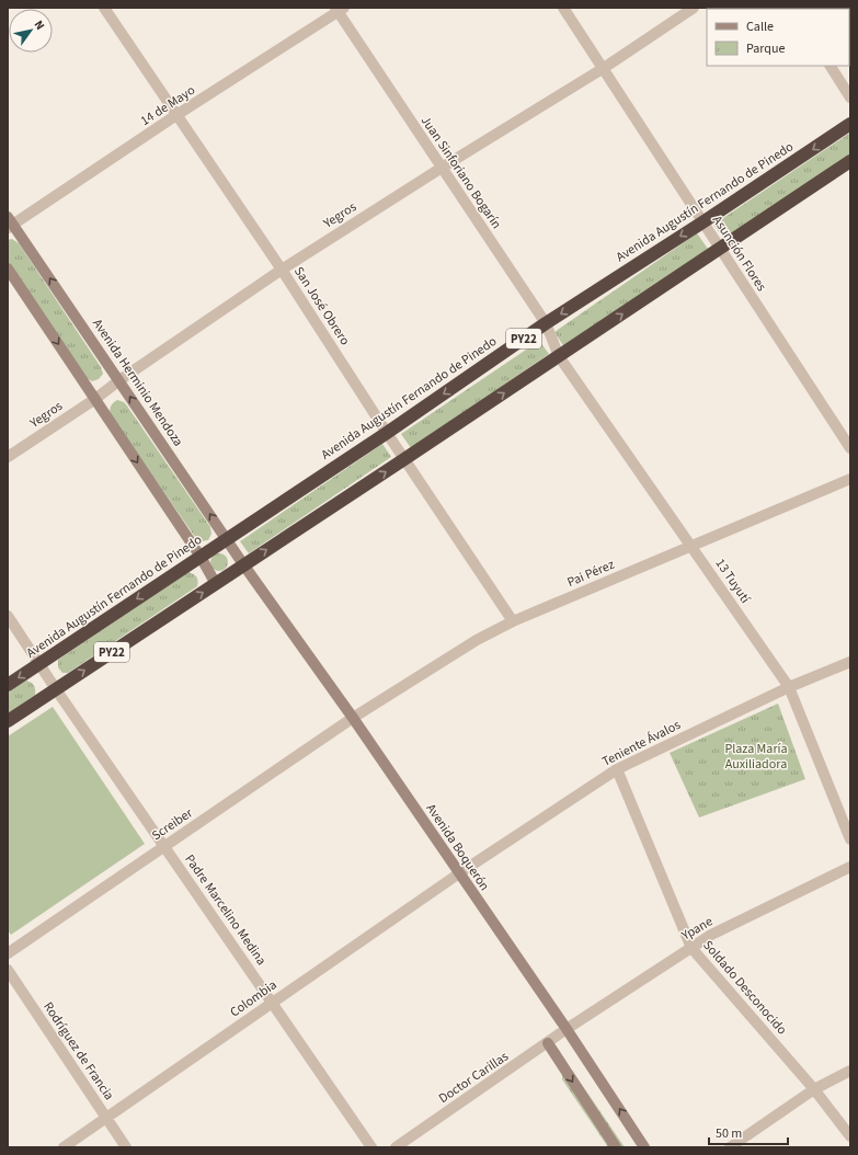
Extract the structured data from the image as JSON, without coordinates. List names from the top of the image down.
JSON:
{
  "streets": {
    "highway": ["Avenida Augustín Fernando de Pinedo", "PY22"],
    "street": [
      "14 de Mayo",
      "Juan Sinforiano Bogarín",
      "Yegros",
      "Asunción Flores",
      "San José Obrero",
      "Avenida Herminio Mendoza",
      "Pai Pérez",
      "13 Tuyutí",
      "Teniente Ávalos",
      "Screiber",
      "Avenida Boquerón",
      "Padre Marcelino Medina",
      "Ypane",
      "Soldado Desconocido",
      "Colombia",
      "Rodríguez de Francia",
      "Doctor Carillas"
    ]
  },
  "crossings": [
    ["14 de Mayo", "Juan Sinforiano Bogarín"],
    ["14 de Mayo", "San José Obrero"],
    ["14 de Mayo", "Avenida Herminio Mendoza"],
    ["Juan Sinforiano Bogarín", "Avenida Augustín Fernando de Pinedo"],
    ["Juan Sinforiano Bogarín", "Yegros"],
    ["Juan Sinforiano Bogarín", "PY22"],
    ["Juan Sinforiano Bogarín", "13 Tuyutí"],
    ["Avenida Augustín Fernando de Pinedo", "Asunción Flores"],
    ["Avenida Augustín Fernando de Pinedo", "San José Obrero"],
    ["Avenida Augustín Fernando de Pinedo", "Avenida Herminio Mendoza"],
    ["Avenida Augustín Fernando de Pinedo", "Padre Marcelino Medina"],
    ["Yegros", "Asunción Flores"],
    ["Yegros", "San José Obrero"],
    ["Yegros", "Avenida Herminio Mendoza"],
    ["Asunción Flores", "PY22"],
    ["San José Obrero", "PY22"],
    ["San José Obrero", "Pai Pérez"],
    ["PY22", "Avenida Herminio Mendoza"],
    ["PY22", "13 Tuyutí"],
    ["PY22", "Avenida Boquerón"],
    ["PY22", "Padre Marcelino Medina"],
    ["Avenida Herminio Mendoza", "Avenida Boquerón"],
    ["Pai Pérez", "13 Tuyutí"],
    ["Pai Pérez", "Screiber"],
    ["Pai Pérez", "Avenida Boquerón"],
    ["13 Tuyutí", "Teniente Ávalos"],
    ["Teniente Ávalos", "Avenida Boquerón"],
    ["Teniente Ávalos", "Soldado Desconocido"],
    ["Teniente Ávalos", "Colombia"],
    ["Screiber", "Avenida Boquerón"],
    ["Screiber", "Padre Marcelino Medina"],
    ["Avenida Boquerón", "Ypane"],
    ["Avenida Boquerón", "Colombia"],
    ["Avenida Boquerón", "Doctor Carillas"],
    ["Padre Marcelino Medina", "Colombia"],
    ["Ypane", "Soldado Desconocido"],
    ["Ypane", "Doctor Carillas"],
    ["Colombia", "Rodríguez de Francia"]
  ],
  "parks": ["Plaza María Auxiliadora"],
  "legend": ["Calle", "Parque"],
  "scale_bar": "50 m",
  "north": "top right"
}
